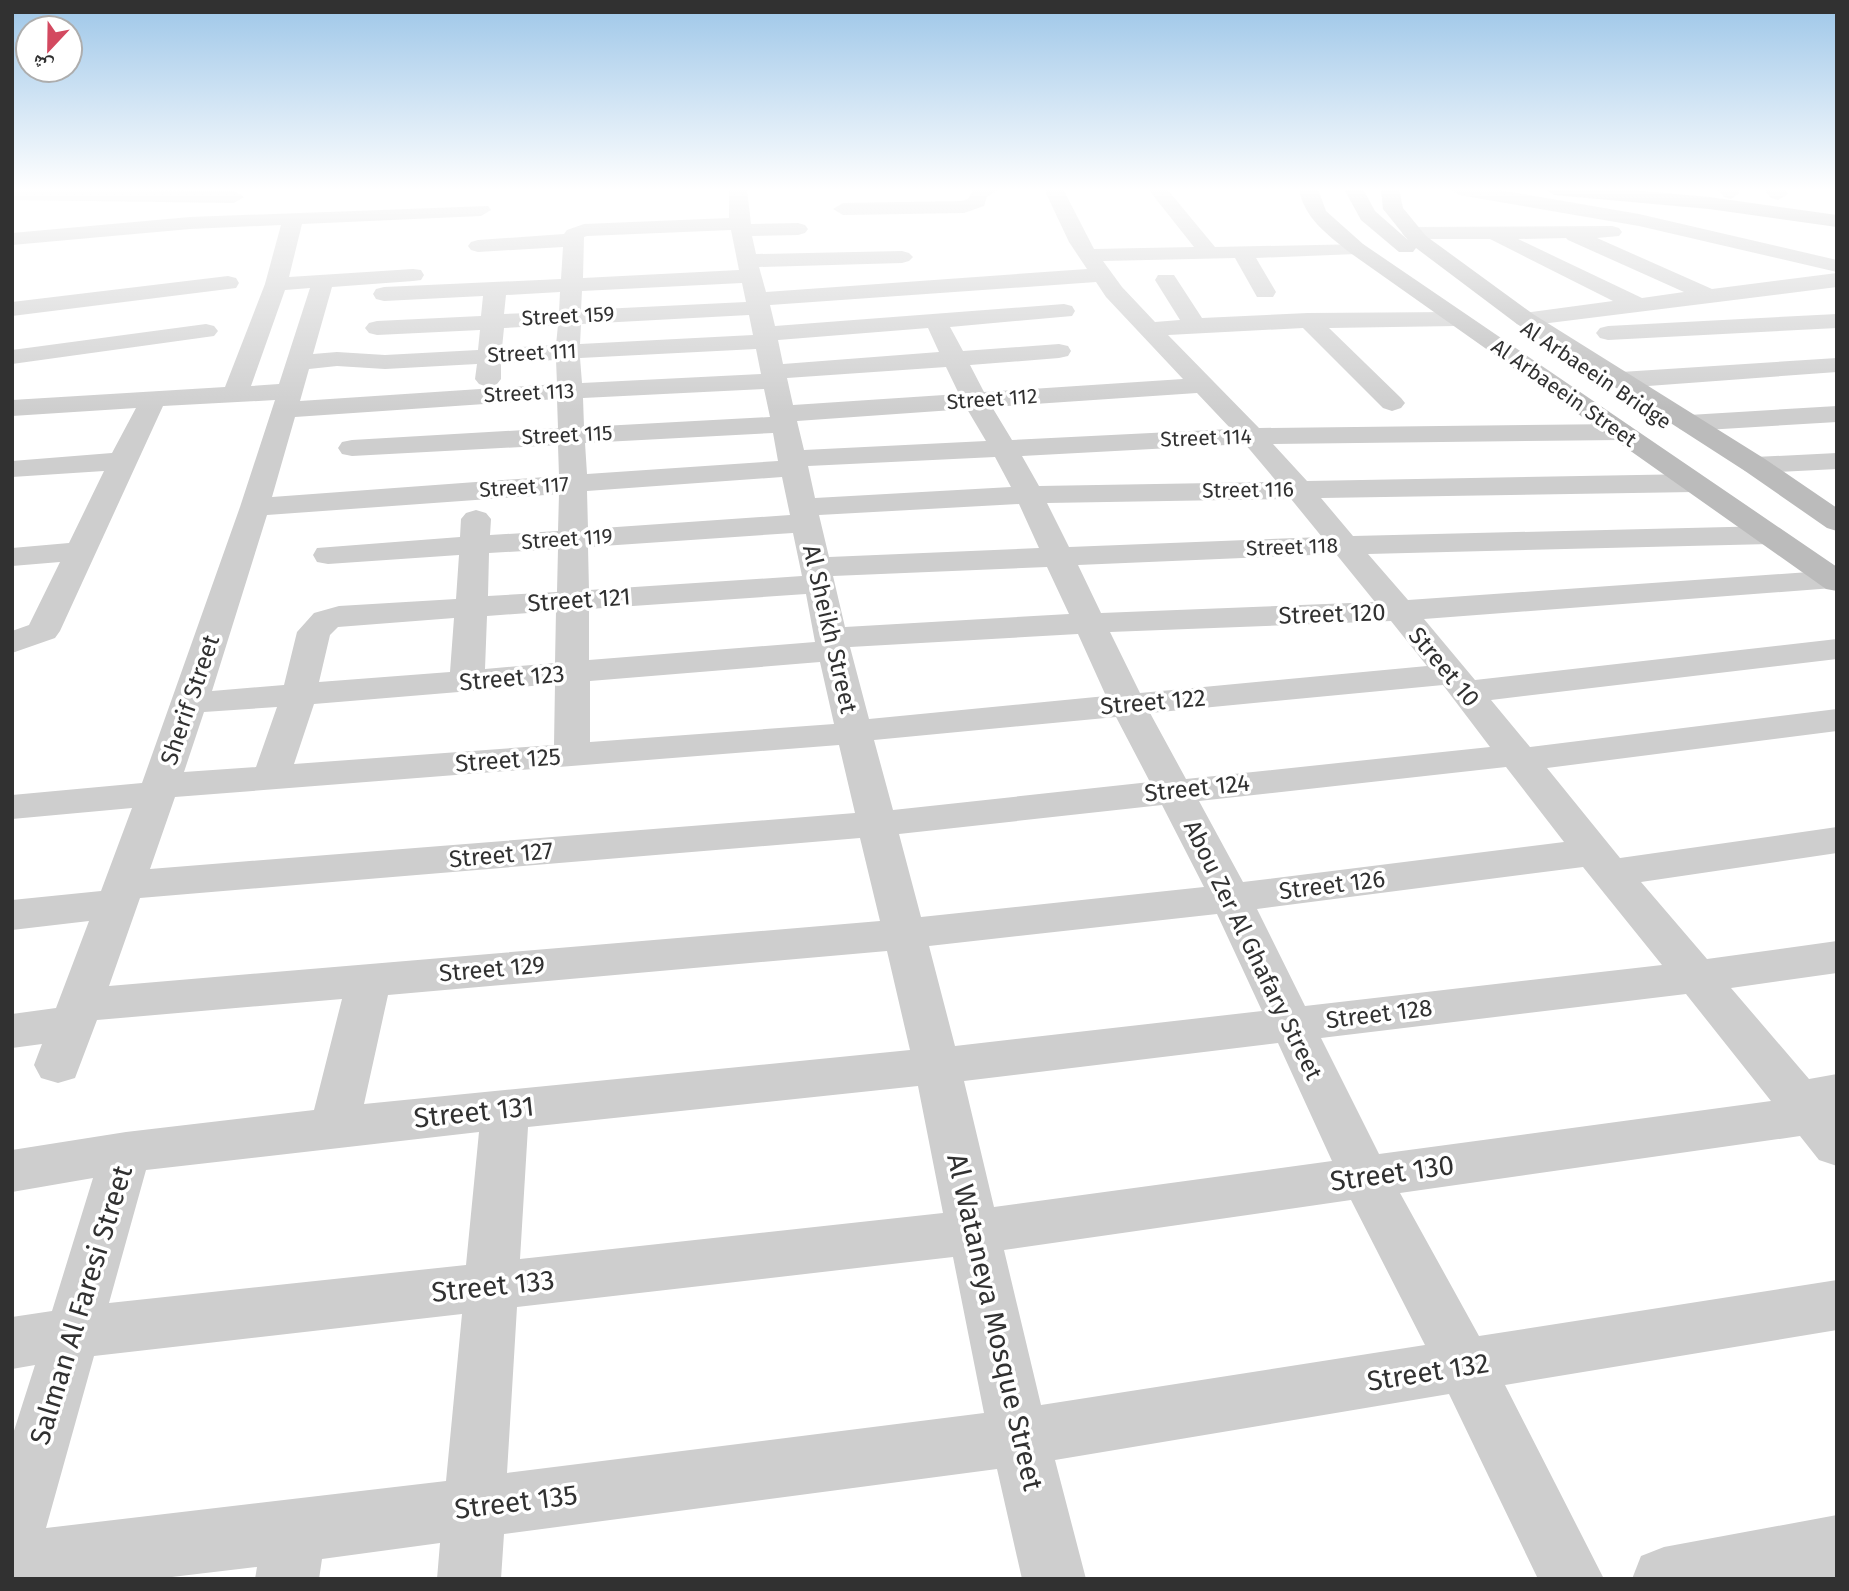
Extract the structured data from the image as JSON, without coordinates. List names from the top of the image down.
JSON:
{
  "streets": {
    "street": [
      "Street 159",
      "Street 111",
      "Al Arbaeein Bridge",
      "Street 113",
      "Al Arbaeein Street",
      "Street 112",
      "Street 115",
      "Street 114",
      "Street 117",
      "Street 116",
      "Street 119",
      "Street 118",
      "Street 121",
      "Street 120",
      "Al Sheikh Street",
      "Street 10",
      "Street 123",
      "Sherif Street",
      "Street 122",
      "Street 125",
      "Street 124",
      "Street 127",
      "Street 126",
      "Abou Zer Al Ghafary Street",
      "Street 129",
      "Street 128",
      "Street 131",
      "Street 130",
      "Street 133",
      "Salman Al Faresi Street",
      "Al Wataneya Mosque Street",
      "Street 132",
      "Street 135"
    ]
  },
  "crossings": [
    ["Street 159", "Street 111"],
    ["Street 159", "Street 113"],
    ["Street 159", "Al Sheikh Street"],
    ["Street 111", "Street 113"],
    ["Street 111", "Al Sheikh Street"],
    ["Street 111", "Sherif Street"],
    ["Al Arbaeein Bridge", "Al Arbaeein Street"],
    ["Al Arbaeein Bridge", "Street 116"],
    ["Street 113", "Al Sheikh Street"],
    ["Street 113", "Sherif Street"],
    ["Al Arbaeein Street", "Street 114"],
    ["Al Arbaeein Street", "Street 116"],
    ["Al Arbaeein Street", "Street 118"],
    ["Al Arbaeein Street", "Street 120"],
    ["Street 112", "Street 115"],
    ["Street 112", "Al Sheikh Street"],
    ["Street 112", "Street 10"],
    ["Street 112", "Abou Zer Al Ghafary Street"],
    ["Street 115", "Al Sheikh Street"],
    ["Street 114", "Street 117"],
    ["Street 114", "Al Sheikh Street"],
    ["Street 114", "Street 10"],
    ["Street 114", "Abou Zer Al Ghafary Street"],
    ["Street 117", "Al Sheikh Street"],
    ["Street 117", "Sherif Street"],
    ["Street 116", "Street 119"],
    ["Street 116", "Al Sheikh Street"],
    ["Street 116", "Street 10"],
    ["Street 116", "Abou Zer Al Ghafary Street"],
    ["Street 119", "Al Sheikh Street"],
    ["Street 118", "Street 121"],
    ["Street 118", "Al Sheikh Street"],
    ["Street 118", "Street 10"],
    ["Street 118", "Abou Zer Al Ghafary Street"],
    ["Street 121", "Al Sheikh Street"],
    ["Street 121", "Street 123"],
    ["Street 120", "Al Sheikh Street"],
    ["Street 120", "Street 10"],
    ["Street 120", "Street 123"],
    ["Street 120", "Abou Zer Al Ghafary Street"],
    ["Al Sheikh Street", "Street 123"],
    ["Al Sheikh Street", "Street 122"],
    ["Al Sheikh Street", "Street 125"],
    ["Al Sheikh Street", "Street 124"],
    ["Al Sheikh Street", "Street 127"],
    ["Al Sheikh Street", "Street 126"],
    ["Al Sheikh Street", "Street 129"],
    ["Al Sheikh Street", "Street 128"],
    ["Al Sheikh Street", "Street 131"],
    ["Al Sheikh Street", "Al Wataneya Mosque Street"],
    ["Street 10", "Street 122"],
    ["Street 10", "Street 124"],
    ["Street 10", "Street 126"],
    ["Street 10", "Street 128"],
    ["Street 10", "Street 130"],
    ["Street 123", "Sherif Street"],
    ["Sherif Street", "Street 125"],
    ["Sherif Street", "Street 127"],
    ["Sherif Street", "Street 129"],
    ["Street 122", "Street 125"],
    ["Street 122", "Abou Zer Al Ghafary Street"],
    ["Street 124", "Street 127"],
    ["Street 124", "Abou Zer Al Ghafary Street"],
    ["Street 126", "Abou Zer Al Ghafary Street"],
    ["Street 126", "Street 129"],
    ["Abou Zer Al Ghafary Street", "Street 128"],
    ["Abou Zer Al Ghafary Street", "Street 130"],
    ["Abou Zer Al Ghafary Street", "Street 132"],
    ["Street 128", "Street 131"],
    ["Street 128", "Al Wataneya Mosque Street"],
    ["Street 131", "Salman Al Faresi Street"],
    ["Street 131", "Al Wataneya Mosque Street"],
    ["Street 130", "Street 133"],
    ["Street 130", "Al Wataneya Mosque Street"],
    ["Street 133", "Salman Al Faresi Street"],
    ["Street 133", "Al Wataneya Mosque Street"],
    ["Al Wataneya Mosque Street", "Street 132"],
    ["Al Wataneya Mosque Street", "Street 135"],
    ["Street 132", "Street 135"]
  ],
  "north": "bottom"
}
